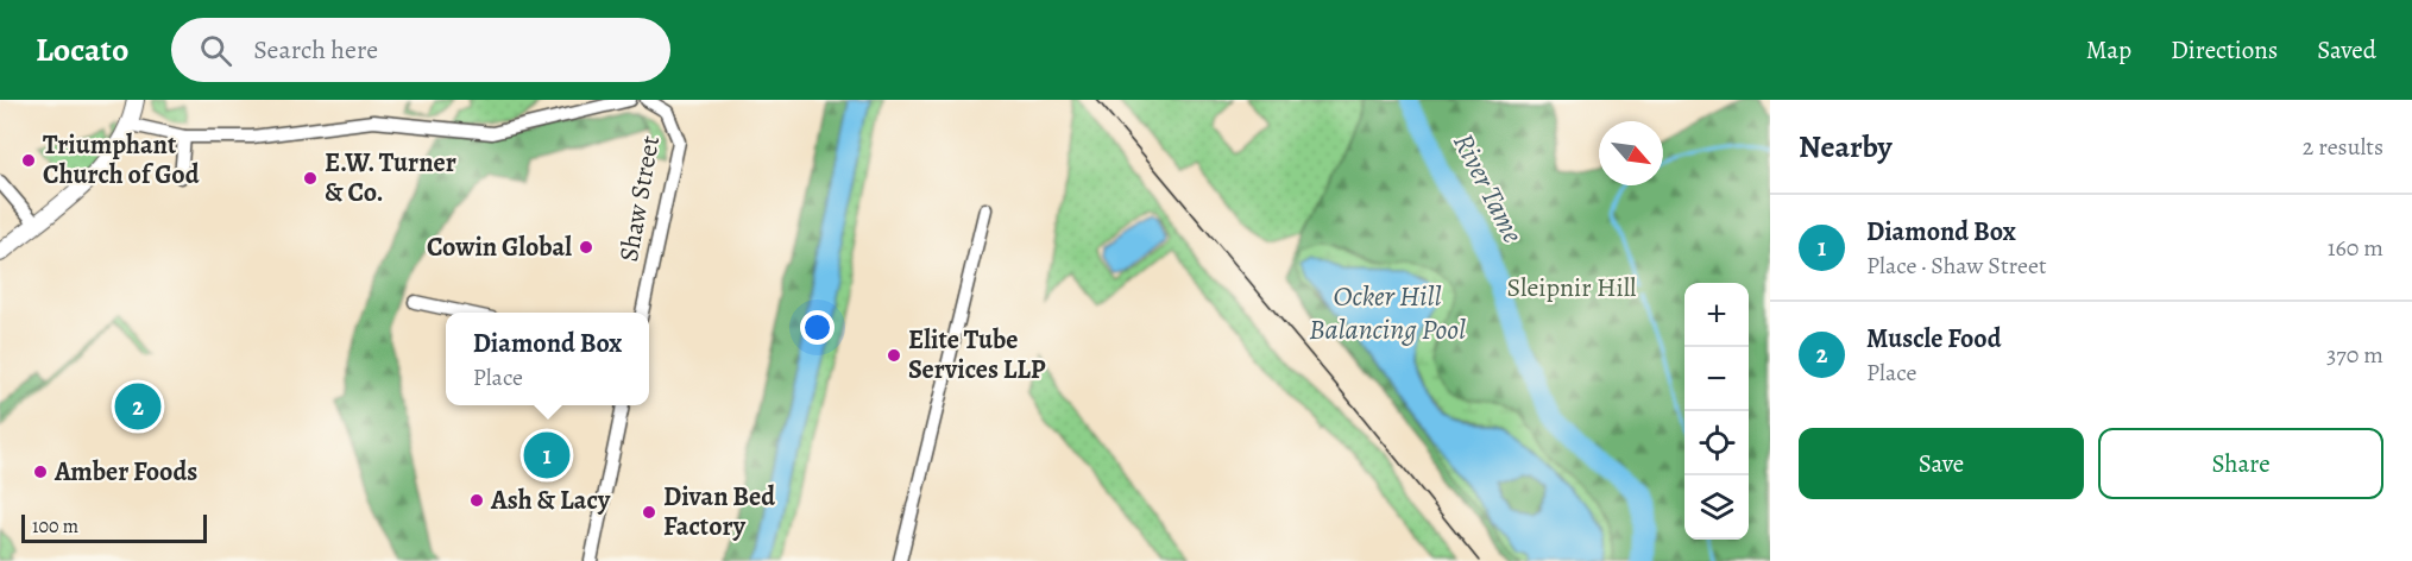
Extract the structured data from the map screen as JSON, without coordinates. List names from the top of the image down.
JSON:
{
  "streets": {
    "street": ["Shaw Street"]
  },
  "water": ["River Tame", "Ocker Hill Balancing Pool"],
  "parks": ["Sleipnir Hill"],
  "places": [
    "Triumphant Church of God",
    "E.W. Turner & Co.",
    "Cowin Global",
    "Elite Tube Services LLP",
    "Amber Foods",
    "Ash & Lacy",
    "Divan Bed Factory"
  ],
  "scale_bar": "100 m",
  "north": "bottom right",
  "page": {
    "header": "Locato",
    "search": "Search here",
    "nav": ["Map", "Directions", "Saved"],
    "heading": ["Nearby", "2 results"],
    "list": [
      {
        "mark": "1",
        "name": "Diamond Box",
        "note": "Place · Shaw Street",
        "value": "160 m"
      },
      {
        "mark": "2",
        "name": "Muscle Food",
        "note": "Place",
        "value": "370 m"
      }
    ],
    "map_buttons": ["+", "−"],
    "popup": ["Diamond Box", "Place"],
    "pins": ["2", "1"],
    "buttons": ["Save", "Share"],
    "scale": "100 m"
  }
}
